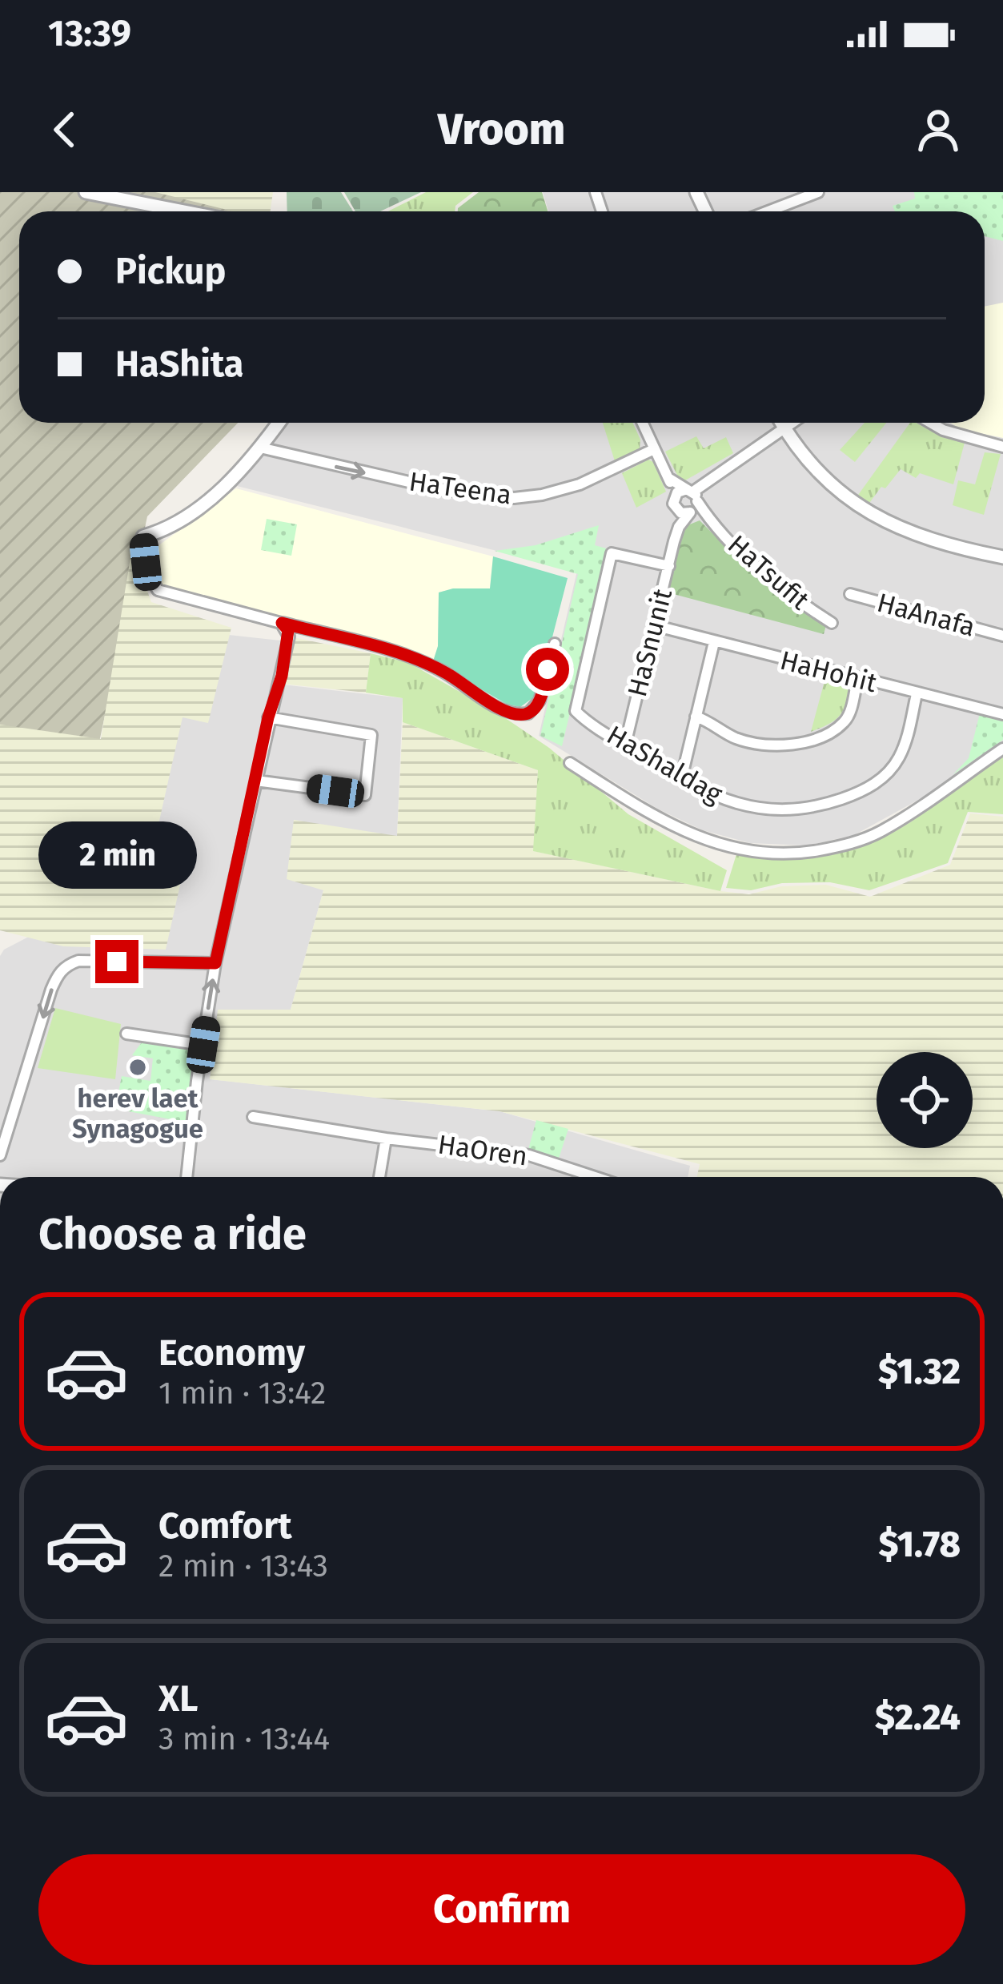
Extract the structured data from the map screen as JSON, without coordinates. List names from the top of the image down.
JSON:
{
  "streets": {
    "street": [
      "HaTeena",
      "HaTsufit",
      "HaAnafa",
      "HaSnunit",
      "HaHohit",
      "HaShaldag",
      "HaOren"
    ]
  },
  "crossings": [
    ["HaTeena", "HaSnunit"],
    ["HaTsufit", "HaSnunit"],
    ["HaSnunit", "HaHohit"],
    ["HaSnunit", "HaShaldag"],
    ["HaHohit", "HaShaldag"]
  ],
  "one_way": ["HaTeena"],
  "places": ["herev laet Synagogue"],
  "page": {
    "status": "13:39",
    "header": "Vroom",
    "banner": ["Pickup", "HaShita"],
    "bubble": "2 min",
    "heading": "Choose a ride",
    "list": [
      {
        "name": "Economy",
        "note": "1 min · 13:42",
        "value": "$1.32"
      },
      {
        "name": "Comfort",
        "note": "2 min · 13:43",
        "value": "$1.78"
      },
      {
        "name": "XL",
        "note": "3 min · 13:44",
        "value": "$2.24"
      }
    ],
    "buttons": "Confirm"
  }
}
